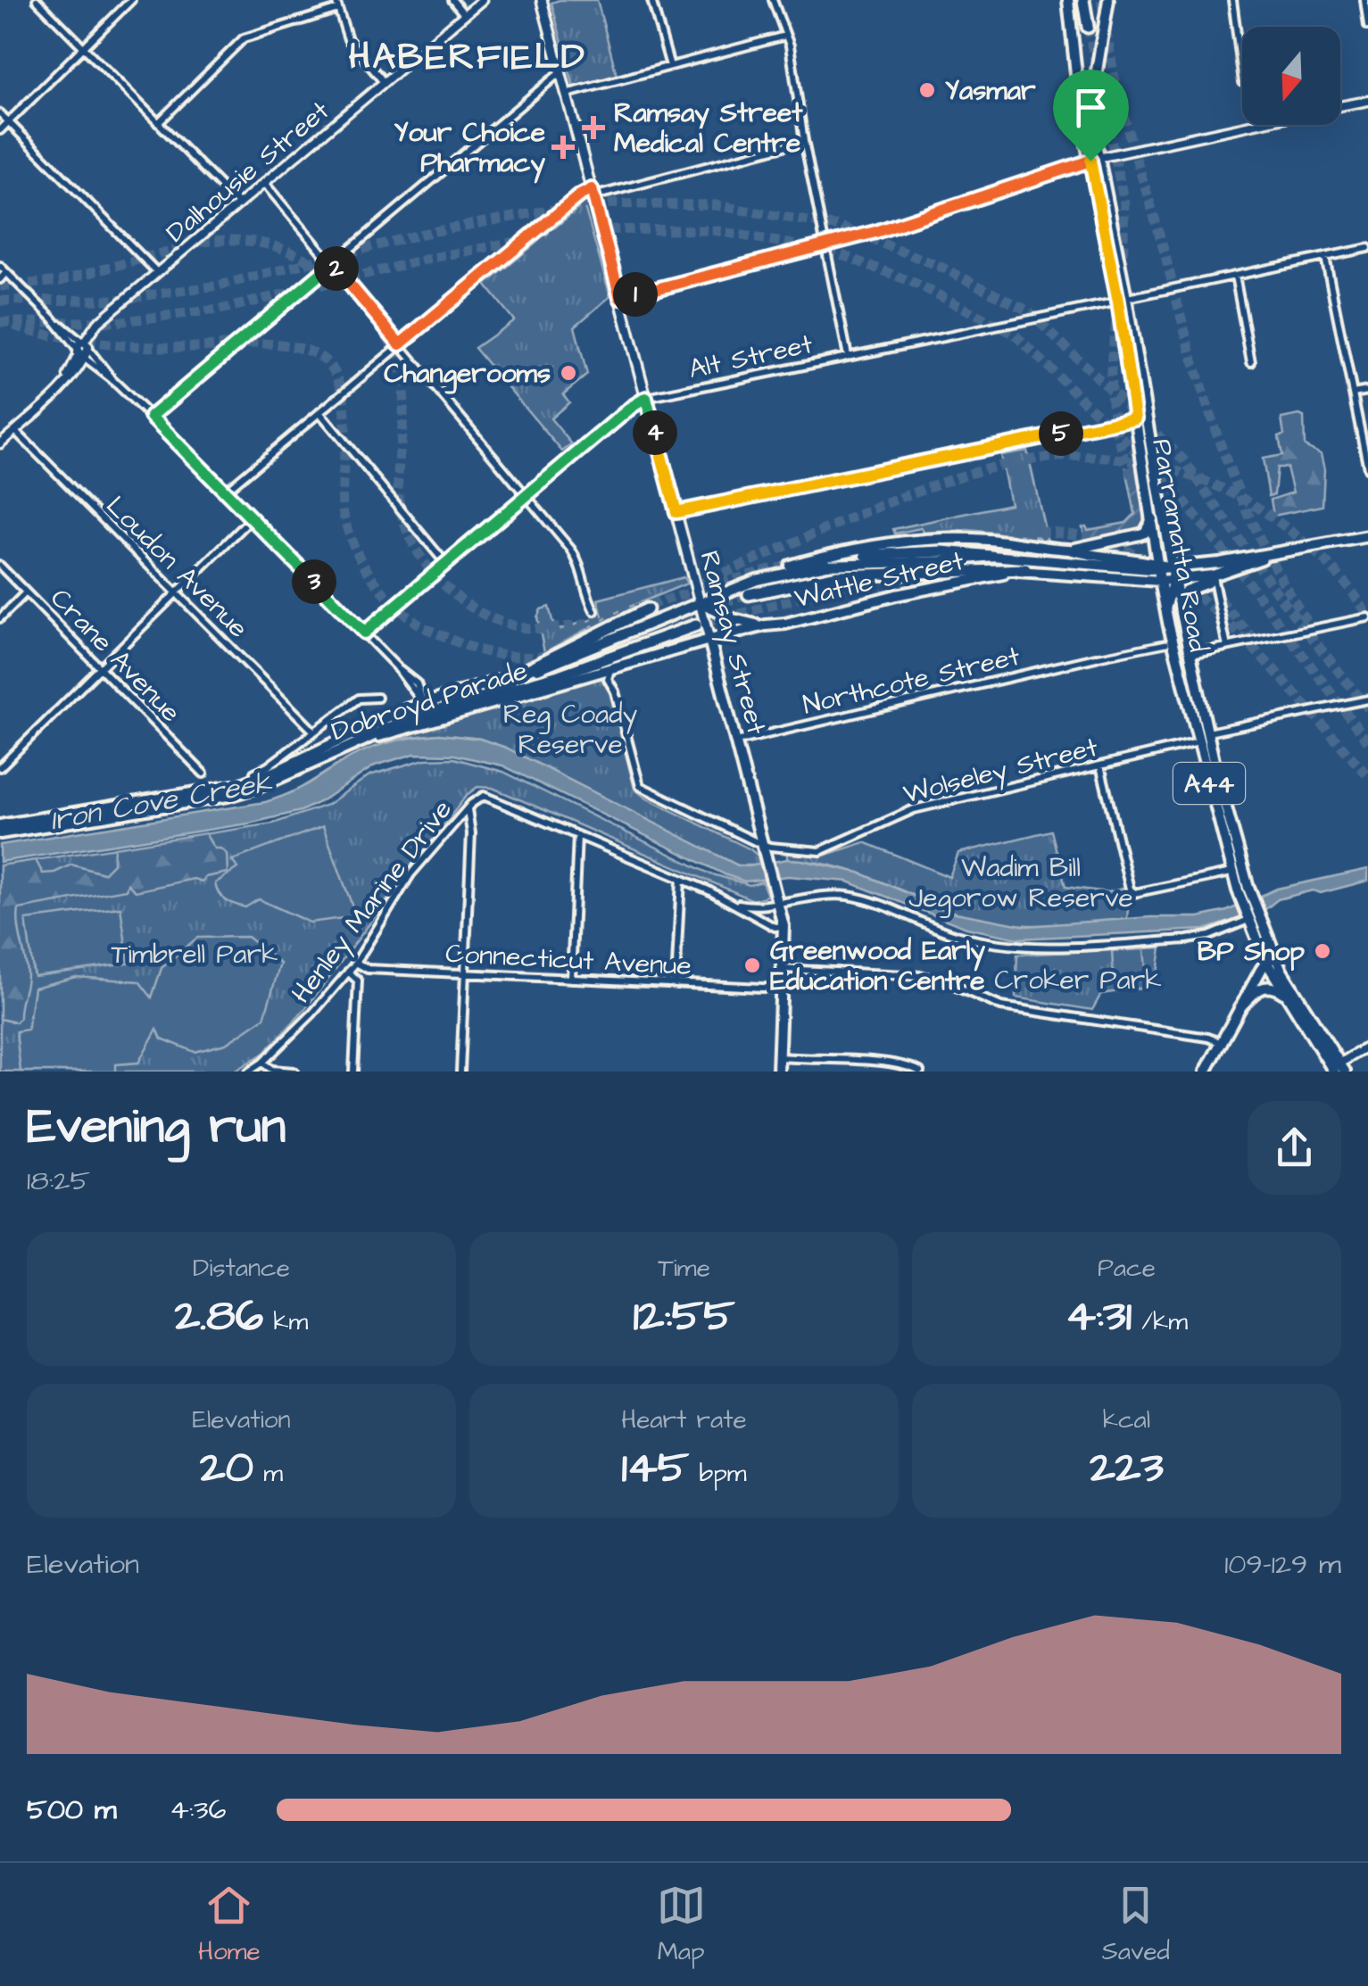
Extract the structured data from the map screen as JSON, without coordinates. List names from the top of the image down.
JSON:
{
  "streets": {
    "main road": [
      "Parramatta Road",
      "Wattle Street",
      "Ramsay Street",
      "Dobroyd Parade",
      "A44"
    ],
    "street": [
      "Dalhousie Street",
      "Alt Street",
      "Loudon Avenue",
      "Crane Avenue",
      "Northcote Street",
      "Wolseley Street",
      "Henley Marine Drive",
      "Connecticut Avenue"
    ]
  },
  "crossings": [
    ["Dalhousie Street", "Loudon Avenue"],
    ["Alt Street", "Parramatta Road"],
    ["Alt Street", "Ramsay Street"],
    ["Parramatta Road", "Wattle Street"],
    ["Parramatta Road", "Wolseley Street"],
    ["Parramatta Road", "Henley Marine Drive"],
    ["Loudon Avenue", "Dobroyd Parade"],
    ["Wattle Street", "Ramsay Street"],
    ["Wattle Street", "Dobroyd Parade"],
    ["Ramsay Street", "Northcote Street"],
    ["Ramsay Street", "Wolseley Street"],
    ["Ramsay Street", "Henley Marine Drive"],
    ["Ramsay Street", "Connecticut Avenue"],
    ["Henley Marine Drive", "Connecticut Avenue"]
  ],
  "districts": ["HABERFIELD"],
  "water": ["Iron Cove Creek"],
  "parks": [
    "Reg Coady Reserve",
    "Wadim Bill Jegorow Reserve",
    "Timbrell Park",
    "Croker Park"
  ],
  "places": {
    "other": [
      "Yasmar",
      "Changerooms",
      "BP Shop",
      "Greenwood Early Education Centre"
    ],
    "health": ["Ramsay Street Medical Centre", "Your Choice Pharmacy"]
  },
  "north": "bottom",
  "page": {
    "pins": [
      "2",
      "1",
      "4",
      "5",
      "3"
    ],
    "heading": ["Evening run", "18:25"],
    "stats": [
      ["Distance", "2.86 km"],
      ["Time", "12:55"],
      ["Pace", "4:31 /km"],
      ["Elevation", "20 m"],
      ["Heart rate", "145 bpm"],
      ["kcal", "223"]
    ],
    "chart": ["Elevation", "109–129 m"],
    "list": [
      {
        "name": "500 m",
        "note": "4:36"
      }
    ],
    "tabs": ["Home", "Map", "Saved"]
  }
}
